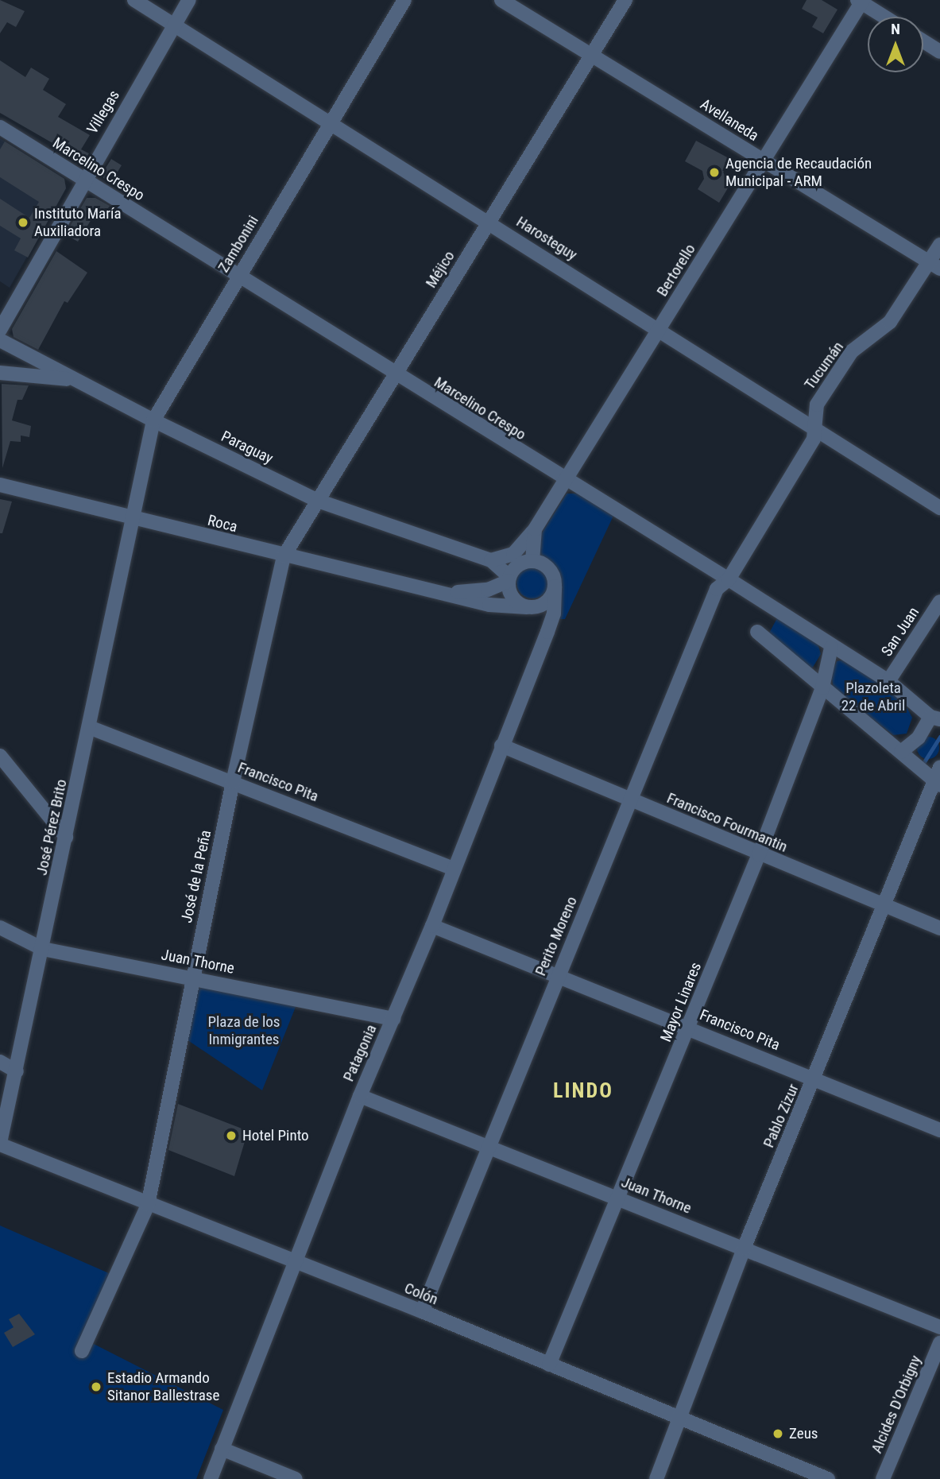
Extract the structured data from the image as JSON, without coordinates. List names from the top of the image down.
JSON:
{
  "streets": {
    "street": [
      "Villegas",
      "Avellaneda",
      "Marcelino Crespo",
      "Harosteguy",
      "Zambonini",
      "Méjico",
      "Bertorello",
      "Tucumán",
      "Paraguay",
      "Roca",
      "San Juan",
      "Francisco Pita",
      "Francisco Fourmantin",
      "José Pérez Brito",
      "José de la Peña",
      "Perito Moreno",
      "Juan Thorne",
      "Mayor Linares",
      "Patagonia",
      "Pablo Zizur",
      "Colón",
      "Alcides D'Orbigny"
    ]
  },
  "crossings": [
    ["Villegas", "Marcelino Crespo"],
    ["Villegas", "Harosteguy"],
    ["Avellaneda", "Méjico"],
    ["Avellaneda", "Bertorello"],
    ["Avellaneda", "Tucumán"],
    ["Marcelino Crespo", "Zambonini"],
    ["Marcelino Crespo", "Méjico"],
    ["Marcelino Crespo", "Bertorello"],
    ["Marcelino Crespo", "Tucumán"],
    ["Marcelino Crespo", "San Juan"],
    ["Marcelino Crespo", "Perito Moreno"],
    ["Marcelino Crespo", "Mayor Linares"],
    ["Harosteguy", "Zambonini"],
    ["Harosteguy", "Méjico"],
    ["Harosteguy", "Bertorello"],
    ["Harosteguy", "Tucumán"],
    ["Zambonini", "Paraguay"],
    ["Zambonini", "Roca"],
    ["Zambonini", "José Pérez Brito"],
    ["Méjico", "Paraguay"],
    ["Méjico", "Roca"],
    ["Méjico", "José de la Peña"],
    ["Bertorello", "Paraguay"],
    ["Bertorello", "Roca"],
    ["Bertorello", "Patagonia"],
    ["Tucumán", "Perito Moreno"],
    ["Paraguay", "Roca"],
    ["Paraguay", "Patagonia"],
    ["Roca", "José Pérez Brito"],
    ["Roca", "José de la Peña"],
    ["Roca", "Patagonia"],
    ["Francisco Pita", "José Pérez Brito"],
    ["Francisco Pita", "José de la Peña"],
    ["Francisco Pita", "Perito Moreno"],
    ["Francisco Pita", "Mayor Linares"],
    ["Francisco Pita", "Patagonia"],
    ["Francisco Pita", "Pablo Zizur"],
    ["Francisco Fourmantin", "Perito Moreno"],
    ["Francisco Fourmantin", "Mayor Linares"],
    ["Francisco Fourmantin", "Patagonia"],
    ["Francisco Fourmantin", "Pablo Zizur"],
    ["José Pérez Brito", "Juan Thorne"],
    ["José Pérez Brito", "Colón"],
    ["José de la Peña", "Juan Thorne"],
    ["José de la Peña", "Colón"],
    ["Perito Moreno", "Juan Thorne"],
    ["Perito Moreno", "Colón"],
    ["Juan Thorne", "Mayor Linares"],
    ["Juan Thorne", "Patagonia"],
    ["Juan Thorne", "Pablo Zizur"],
    ["Mayor Linares", "Colón"],
    ["Patagonia", "Colón"],
    ["Pablo Zizur", "Colón"]
  ],
  "districts": ["LINDO"],
  "parks": ["Plazoleta 22 de Abril", "Plaza de los Inmigrantes"],
  "places": [
    "Agencia de Recaudación Municipal - ARM",
    "Instituto María Auxiliadora",
    "Hotel Pinto",
    "Estadio Armando Sitanor Ballestrase",
    "Zeus"
  ],
  "north": "top"
}
